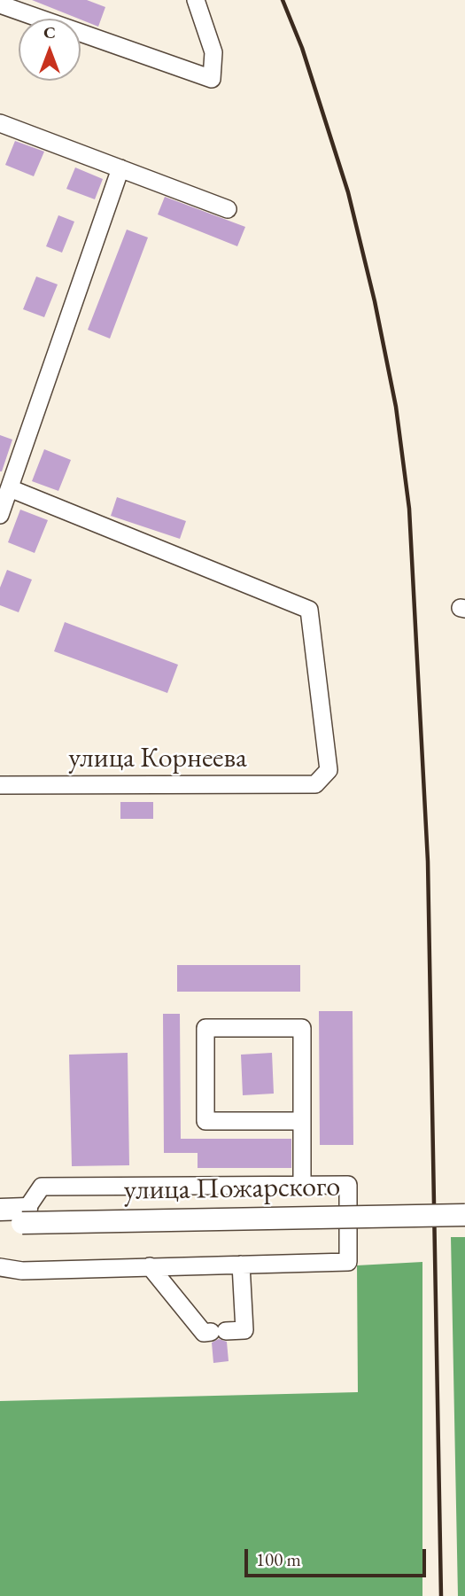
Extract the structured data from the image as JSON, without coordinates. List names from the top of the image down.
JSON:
{
  "streets": {
    "main road": ["улица Пожарского"],
    "street": ["улица Корнеева"]
  },
  "scale_bar": "100 m",
  "north": "top"
}
